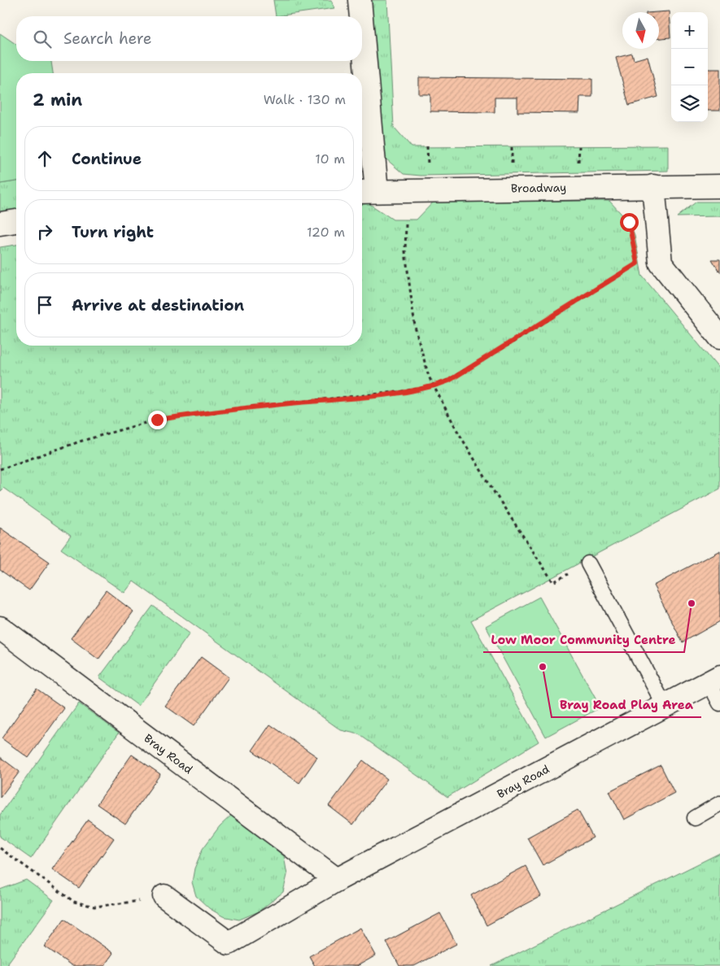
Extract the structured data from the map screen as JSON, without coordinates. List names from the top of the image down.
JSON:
{
  "streets": {
    "street": ["Broadway", "Bray Road"]
  },
  "places": ["Low Moor Community Centre", "Bray Road Play Area"],
  "north": "bottom",
  "page": {
    "map_buttons": ["+", "−"],
    "search": "Search here",
    "heading": ["2 min", "Walk · 130 m"],
    "list": [
      ["Continue", "10 m"],
      ["Turn right", "120 m"],
      "Arrive at destination"
    ]
  }
}
